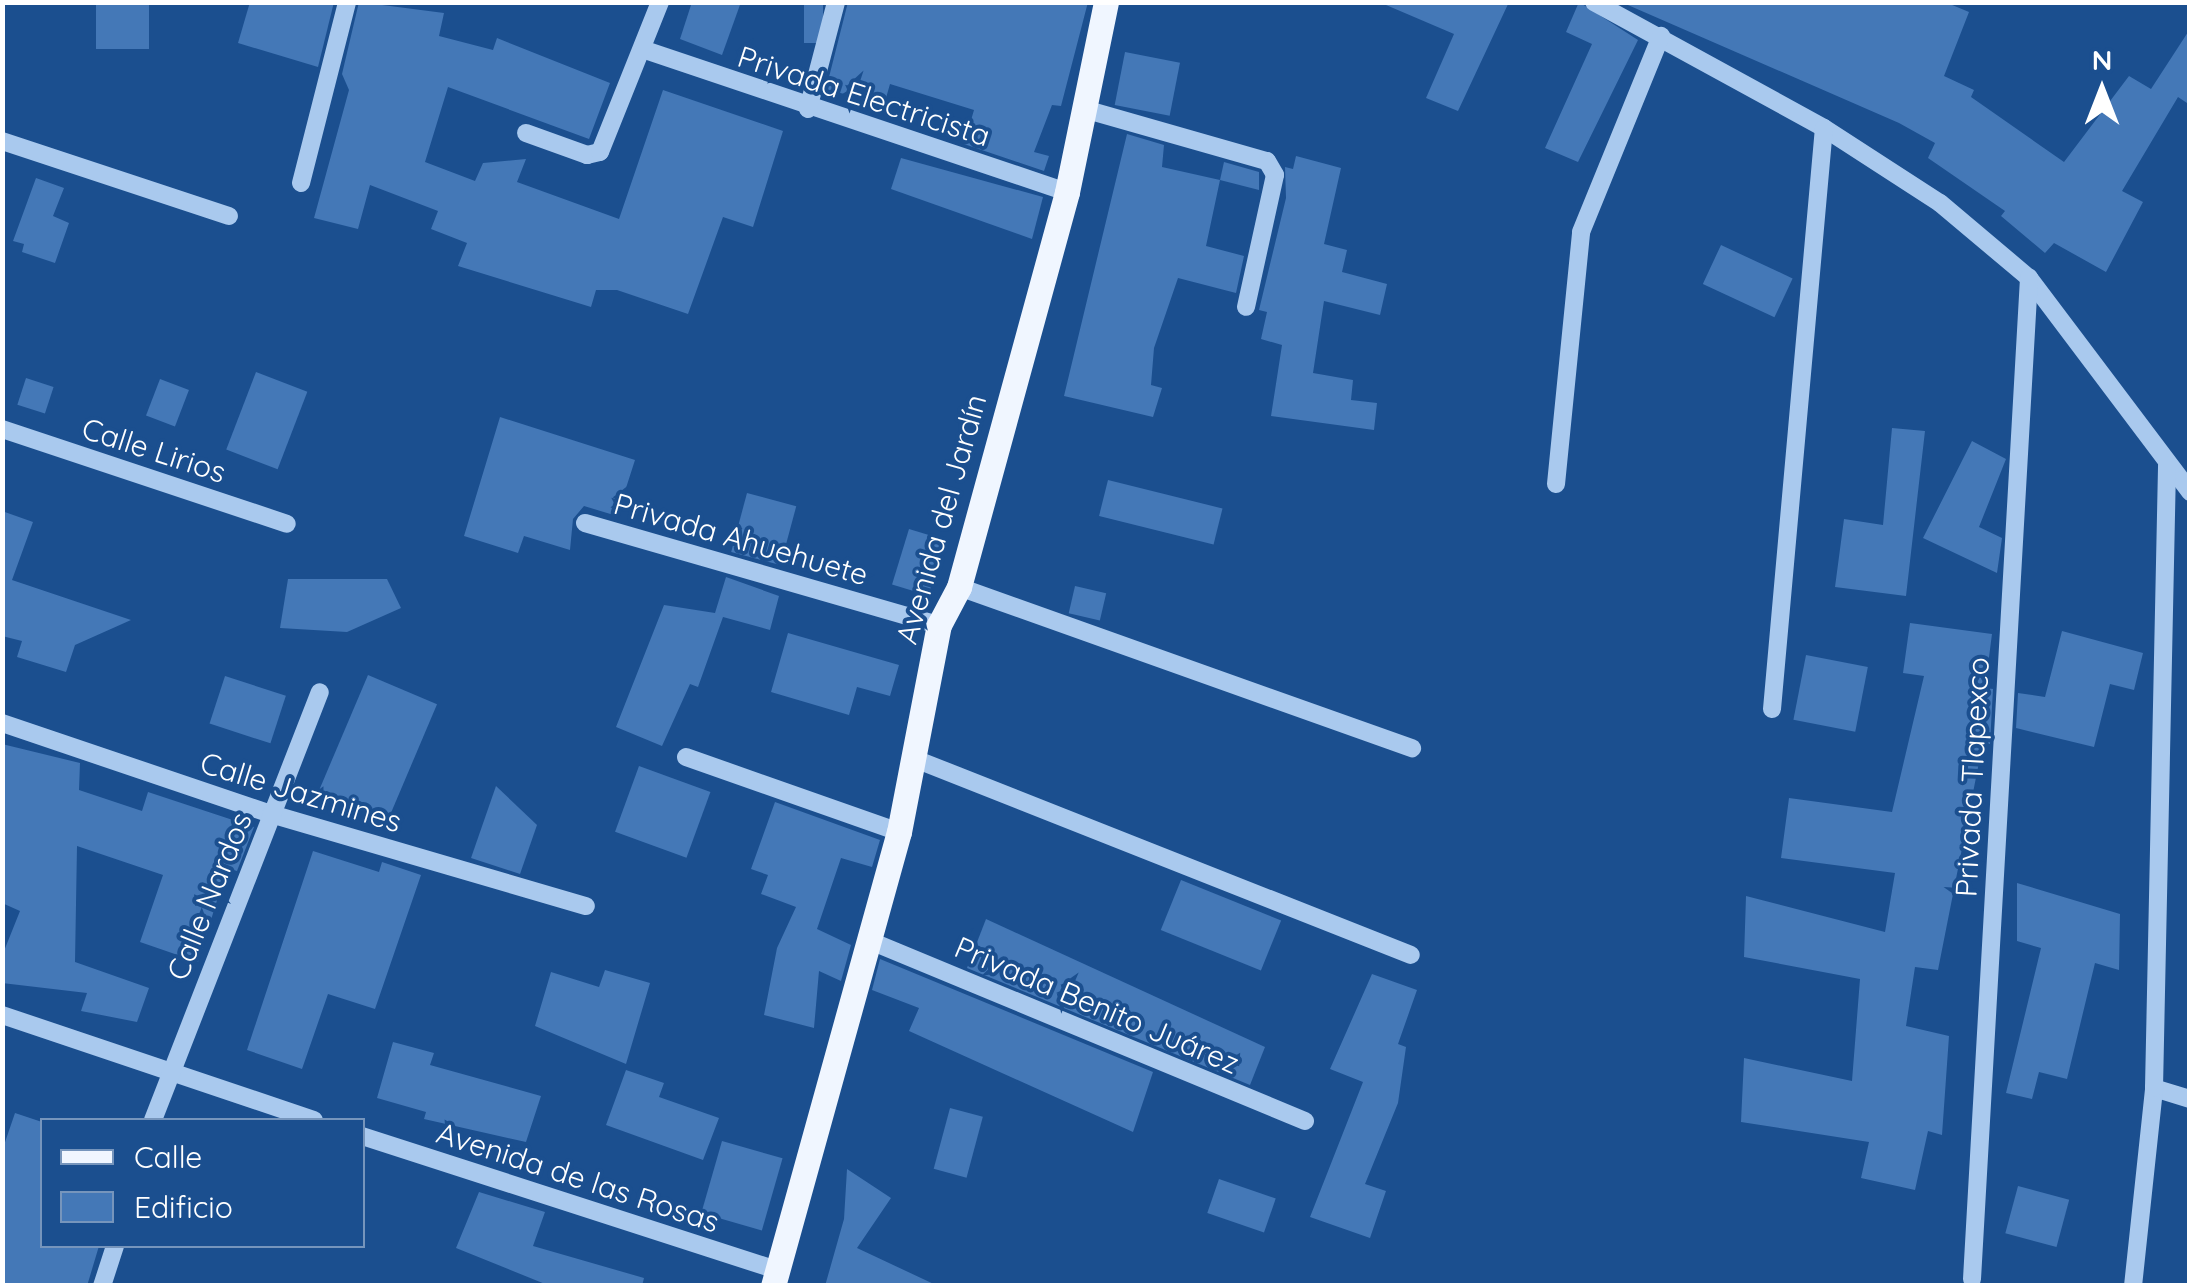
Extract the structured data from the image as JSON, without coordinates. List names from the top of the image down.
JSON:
{
  "streets": {
    "main road": ["Avenida del Jardín"],
    "street": [
      "Privada Electricista",
      "Calle Lirios",
      "Privada Ahuehuete",
      "Privada Tlapexco",
      "Calle Jazmines",
      "Calle Nardos",
      "Privada Benito Juárez",
      "Avenida de las Rosas"
    ]
  },
  "crossings": [
    ["Privada Electricista", "Avenida del Jardín"],
    ["Avenida del Jardín", "Privada Ahuehuete"],
    ["Avenida del Jardín", "Privada Benito Juárez"],
    ["Avenida del Jardín", "Avenida de las Rosas"],
    ["Calle Jazmines", "Calle Nardos"]
  ],
  "legend": ["Calle", "Edificio"],
  "north": "top"
}
